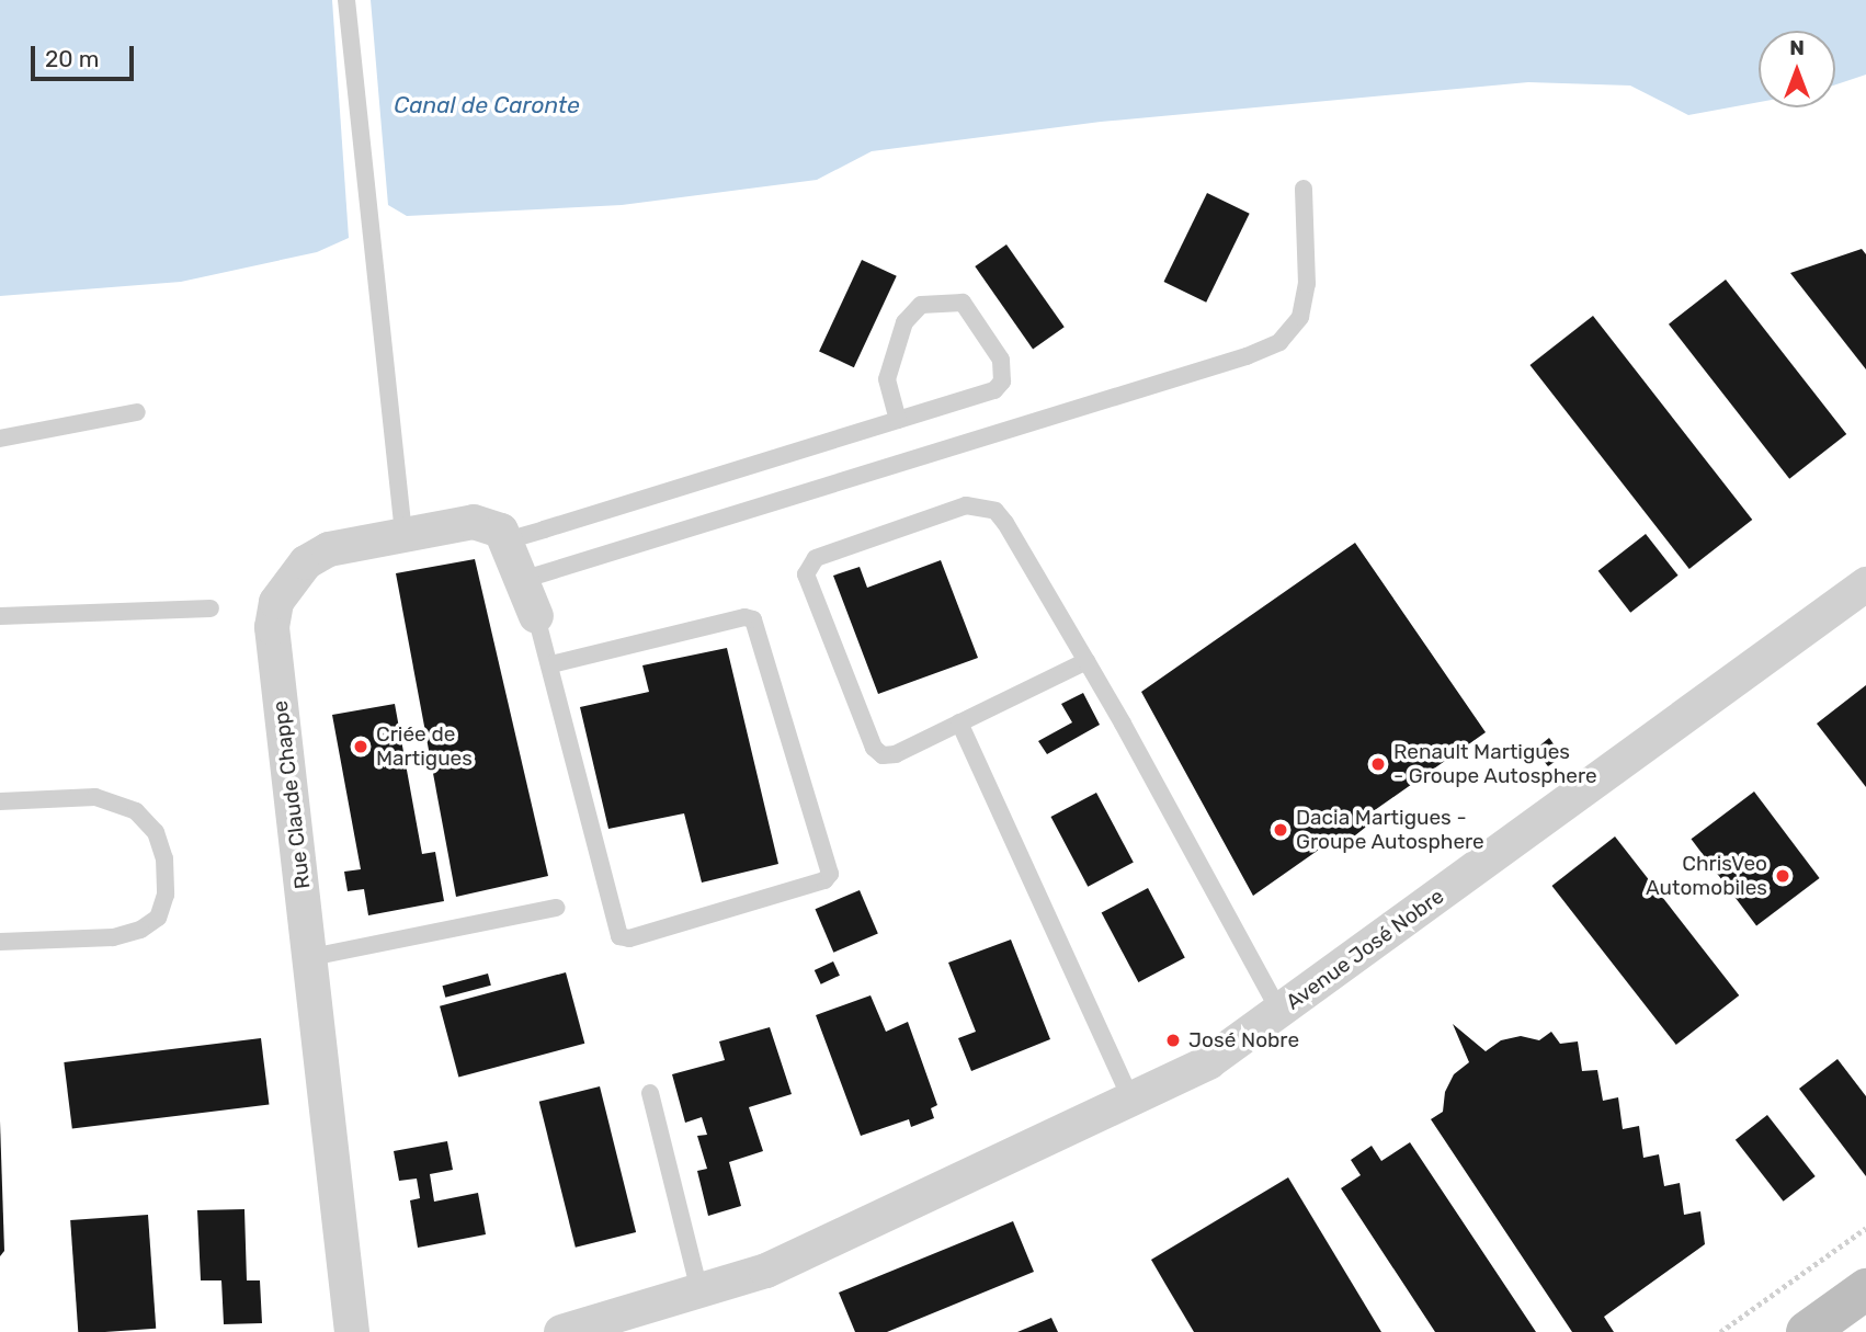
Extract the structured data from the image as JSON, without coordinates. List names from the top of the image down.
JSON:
{
  "streets": {
    "street": ["Rue Claude Chappe", "Avenue José Nobre"]
  },
  "water": ["Canal de Caronte"],
  "places": [
    "Criée de Martigues",
    "Renault Martigues - Groupe Autosphere",
    "Dacia Martigues - Groupe Autosphere",
    "ChrisVeo Automobiles",
    "José Nobre"
  ],
  "scale_bar": "20 m",
  "north": "top"
}
